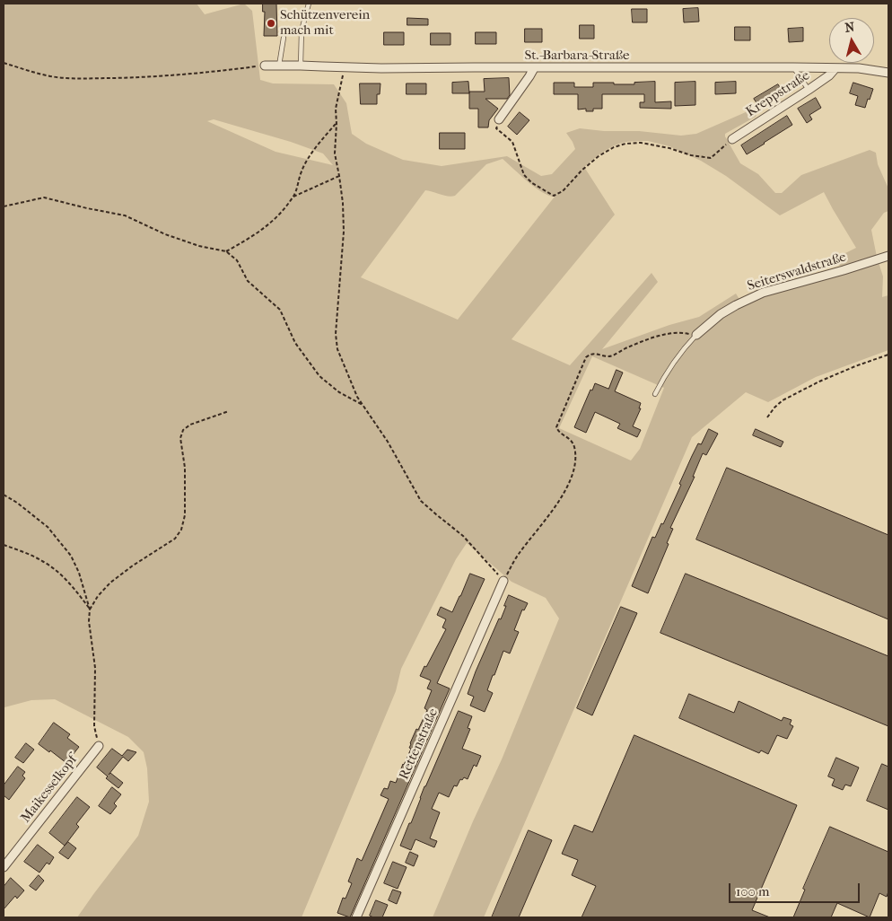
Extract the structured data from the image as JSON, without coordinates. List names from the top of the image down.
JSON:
{
  "streets": {
    "street": [
      "St.-Barbara-Straße",
      "Kreppstraße",
      "Seiterswaldstraße",
      "Rettenstraße",
      "Maikesselkopf"
    ]
  },
  "crossings": [
    ["St.-Barbara-Straße", "Kreppstraße"]
  ],
  "places": ["Schützenverein mach mit"],
  "scale_bar": "100 m",
  "north": "top"
}
